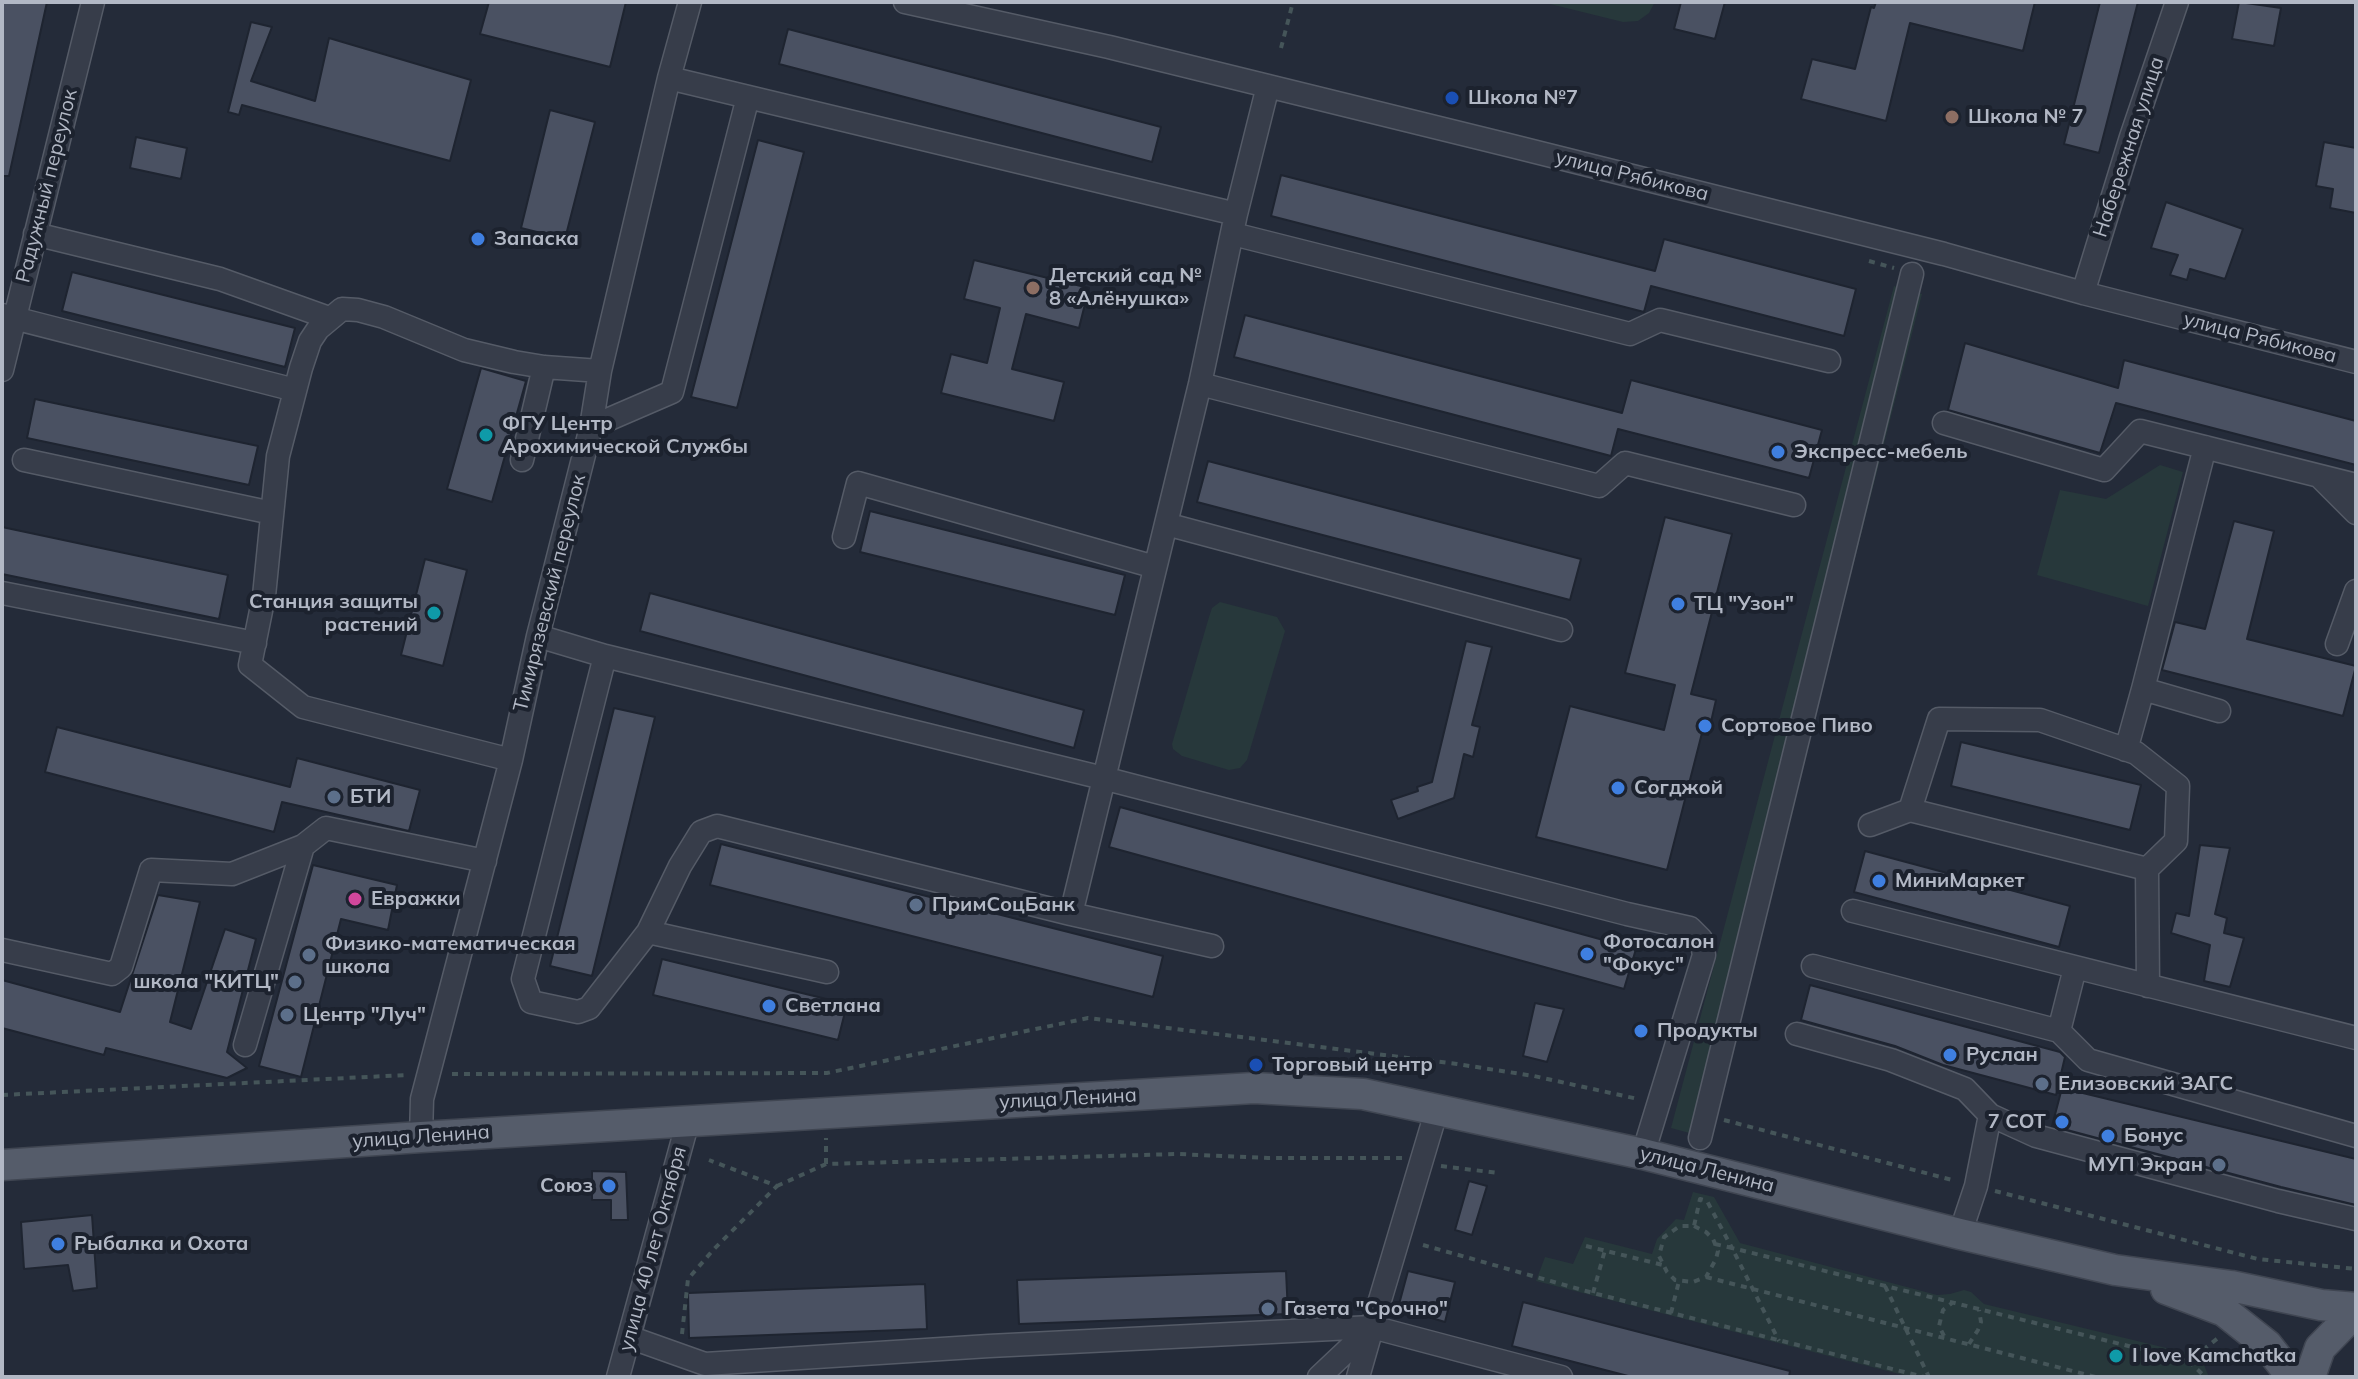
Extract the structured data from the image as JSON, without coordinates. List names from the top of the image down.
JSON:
{
  "streets": {
    "main road": ["улица Ленина"],
    "street": [
      "Набережная улица",
      "улица Рябикова",
      "Радужный переулок",
      "Тимирязевский переулок",
      "улица 40 лет Октября"
    ]
  },
  "crossings": [
    ["Набережная улица", "улица Рябикова"],
    ["Тимирязевский переулок", "улица Ленина"],
    ["улица Ленина", "улица 40 лет Октября"]
  ],
  "places": [
    "Школа №7",
    "Школа № 7",
    "Запаска",
    "Детский сад № 8 «Алёнушка»",
    "ФГУ Центр Арохимической Службы",
    "Экспресс-мебель",
    "ТЦ \"Узон\"",
    "Станция защиты растений",
    "Сортовое Пиво",
    "Согджой",
    "БТИ",
    "МиниМаркет",
    "Евражки",
    "ПримСоцБанк",
    "Фотосалон \"Фокус\"",
    "Физико-математическая школа",
    "школа \"КИТЦ\"",
    "Светлана",
    "Центр \"Луч\"",
    "Продукты",
    "Руслан",
    "Торговый центр",
    "Елизовский ЗАГС",
    "7 СОТ",
    "Бонус",
    "МУП Экран",
    "Союз",
    "Рыбалка и Охота",
    "Газета \"Срочно\"",
    "I love Kamchatka"
  ]
}
